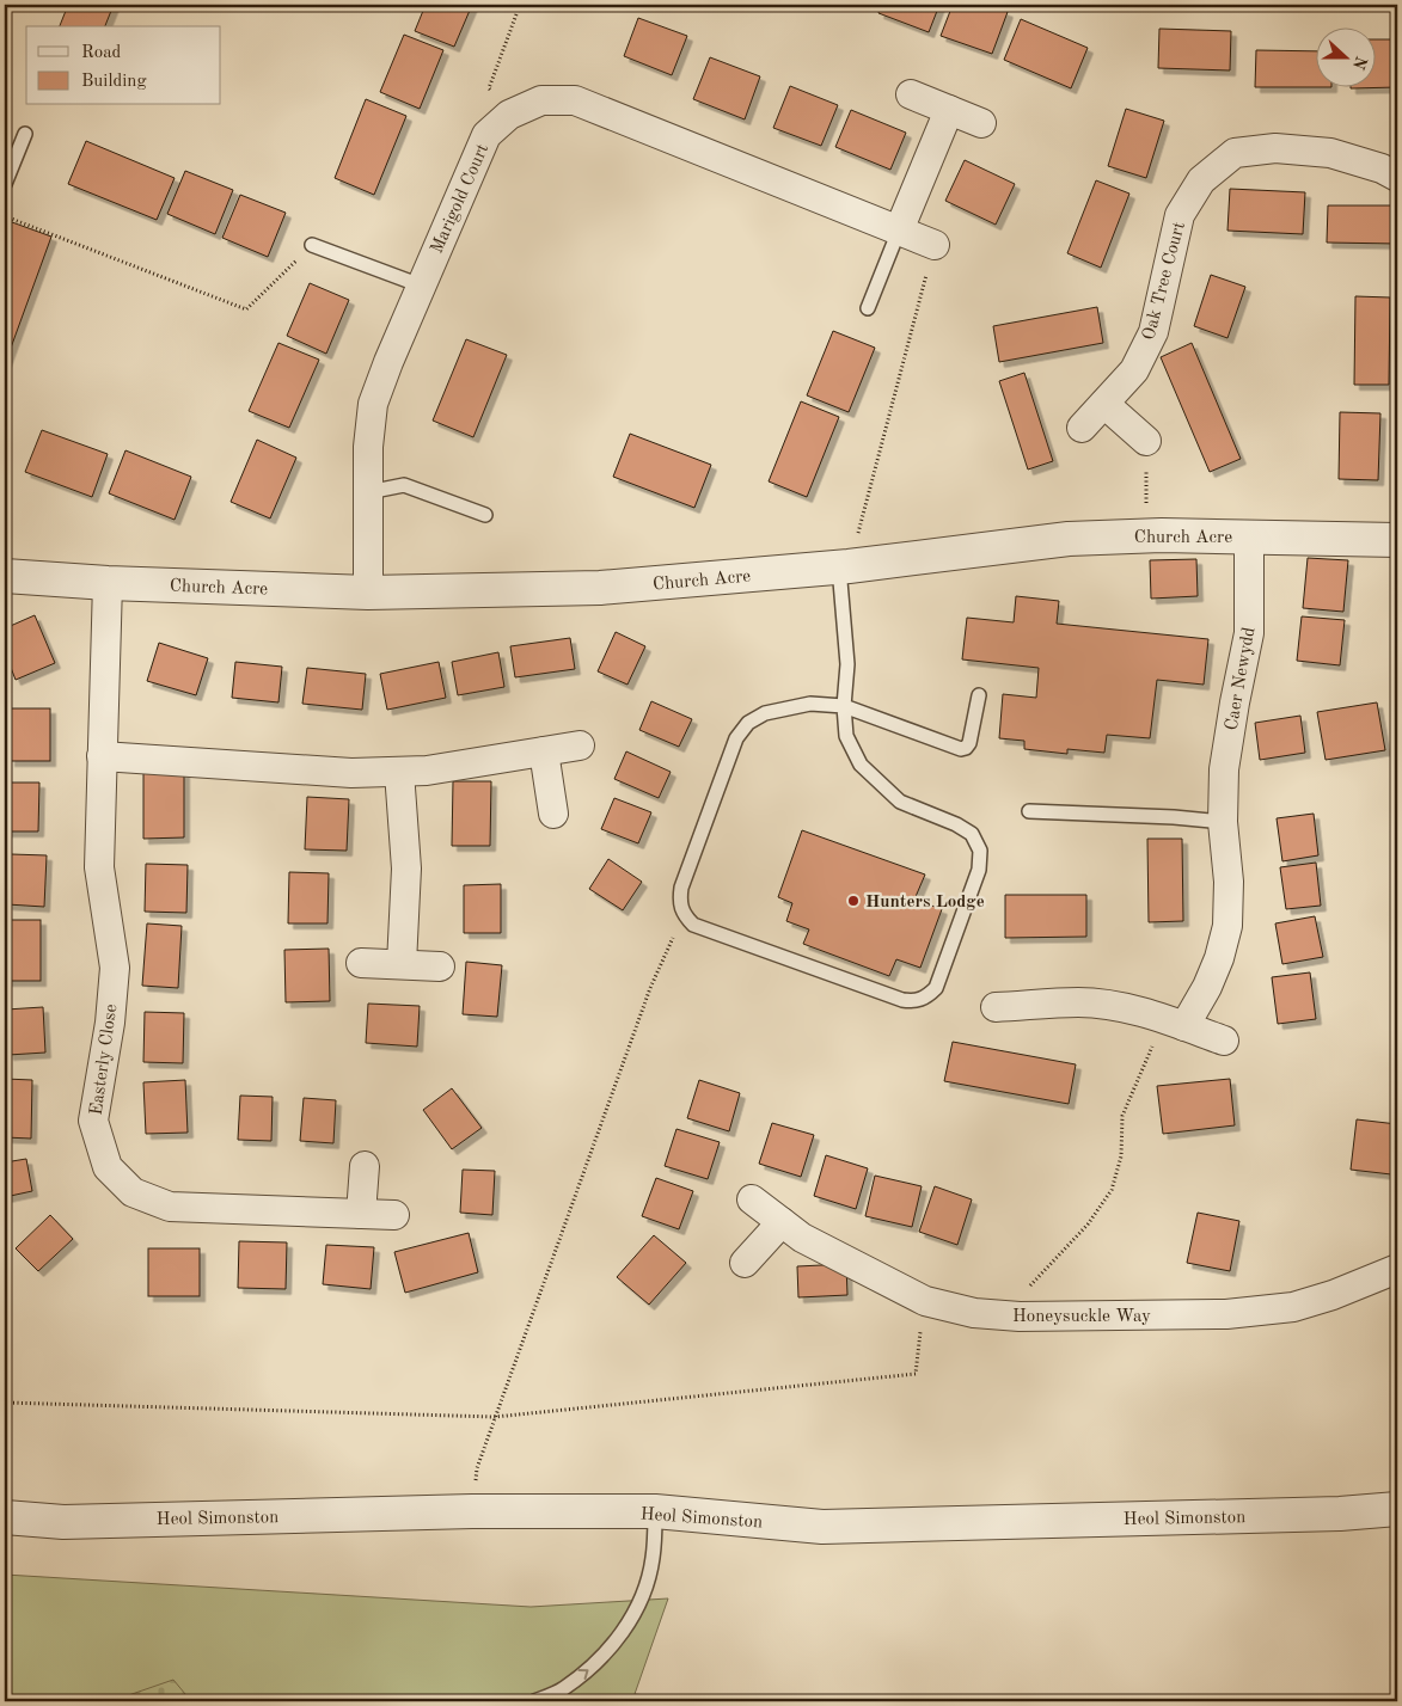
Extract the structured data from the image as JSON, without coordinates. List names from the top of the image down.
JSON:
{
  "streets": {
    "street": [
      "Marigold Court",
      "Oak Tree Court",
      "Church Acre",
      "Caer Newydd",
      "Easterly Close",
      "Honeysuckle Way",
      "Heol Simonston"
    ]
  },
  "crossings": [
    ["Marigold Court", "Church Acre"],
    ["Church Acre", "Caer Newydd"],
    ["Church Acre", "Easterly Close"]
  ],
  "places": ["Hunters Lodge"],
  "legend": ["Road", "Building"],
  "north": "right"
}
